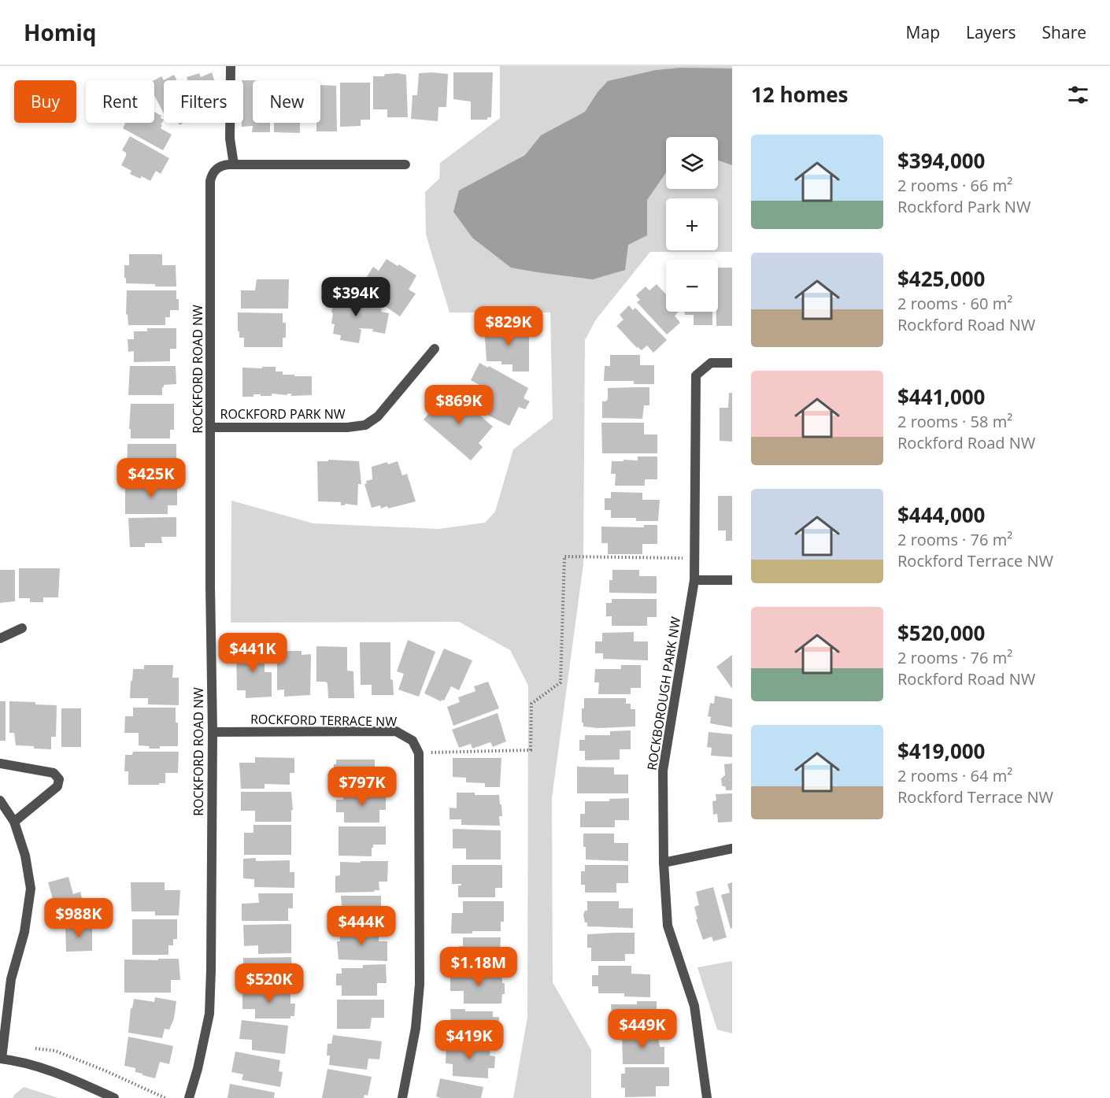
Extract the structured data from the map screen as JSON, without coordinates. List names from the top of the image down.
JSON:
{
  "streets": {
    "street": [
      "ROCKFORD ROAD NW",
      "ROCKFORD PARK NW",
      "ROCKBOROUGH PARK NW",
      "ROCKFORD TERRACE NW"
    ]
  },
  "crossings": [
    ["ROCKFORD ROAD NW", "ROCKFORD PARK NW"],
    ["ROCKFORD ROAD NW", "ROCKFORD TERRACE NW"]
  ],
  "page": {
    "header": "Homiq",
    "nav": ["Map", "Layers", "Share"],
    "heading": "12 homes",
    "chip": [
      "Buy",
      "Rent",
      "Filters",
      "New"
    ],
    "list": [
      {
        "name": "$394,000",
        "note": "2 rooms · 66 m² · Rockford Park NW"
      },
      {
        "name": "$425,000",
        "note": "2 rooms · 60 m² · Rockford Road NW"
      },
      {
        "name": "$441,000",
        "note": "2 rooms · 58 m² · Rockford Road NW"
      },
      {
        "name": "$444,000",
        "note": "2 rooms · 76 m² · Rockford Terrace NW"
      },
      {
        "name": "$520,000",
        "note": "2 rooms · 76 m² · Rockford Road NW"
      },
      {
        "name": "$419,000",
        "note": "2 rooms · 64 m² · Rockford Terrace NW"
      }
    ],
    "map_buttons": ["+", "−"],
    "price": [
      "$394K",
      "$829K",
      "$869K",
      "$425K",
      "$441K",
      "$797K",
      "$988K",
      "$444K",
      "$1.18M",
      "$520K",
      "$449K",
      "$419K"
    ]
  }
}
